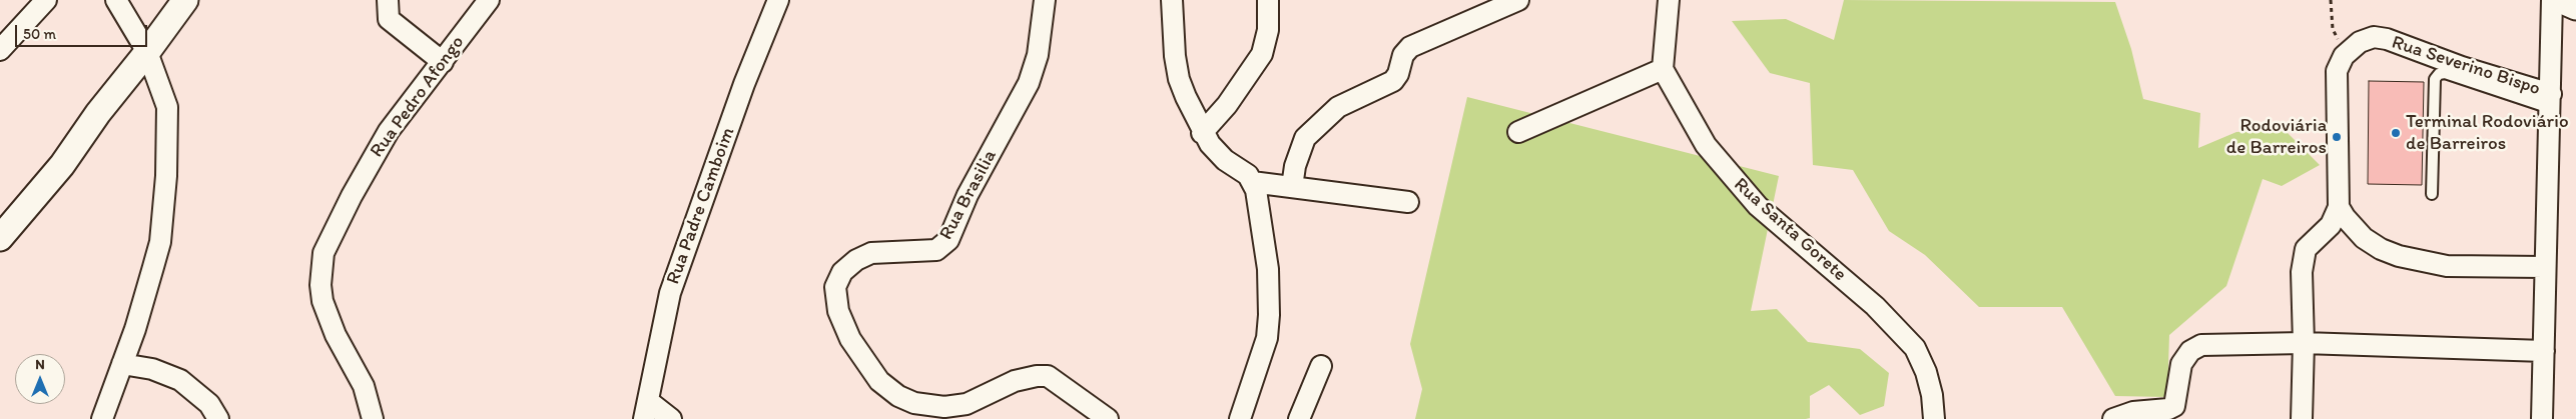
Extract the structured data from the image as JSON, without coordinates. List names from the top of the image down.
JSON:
{
  "streets": {
    "street": [
      "Rua Severino Bispo",
      "Rua Pedro Afongo",
      "Rua Brasilia",
      "Rua Padre Camboim",
      "Rua Santa Gorete"
    ]
  },
  "places": ["Terminal Rodoviário de Barreiros", "Rodoviária de Barreiros"],
  "scale_bar": "50 m",
  "north": "top"
}
